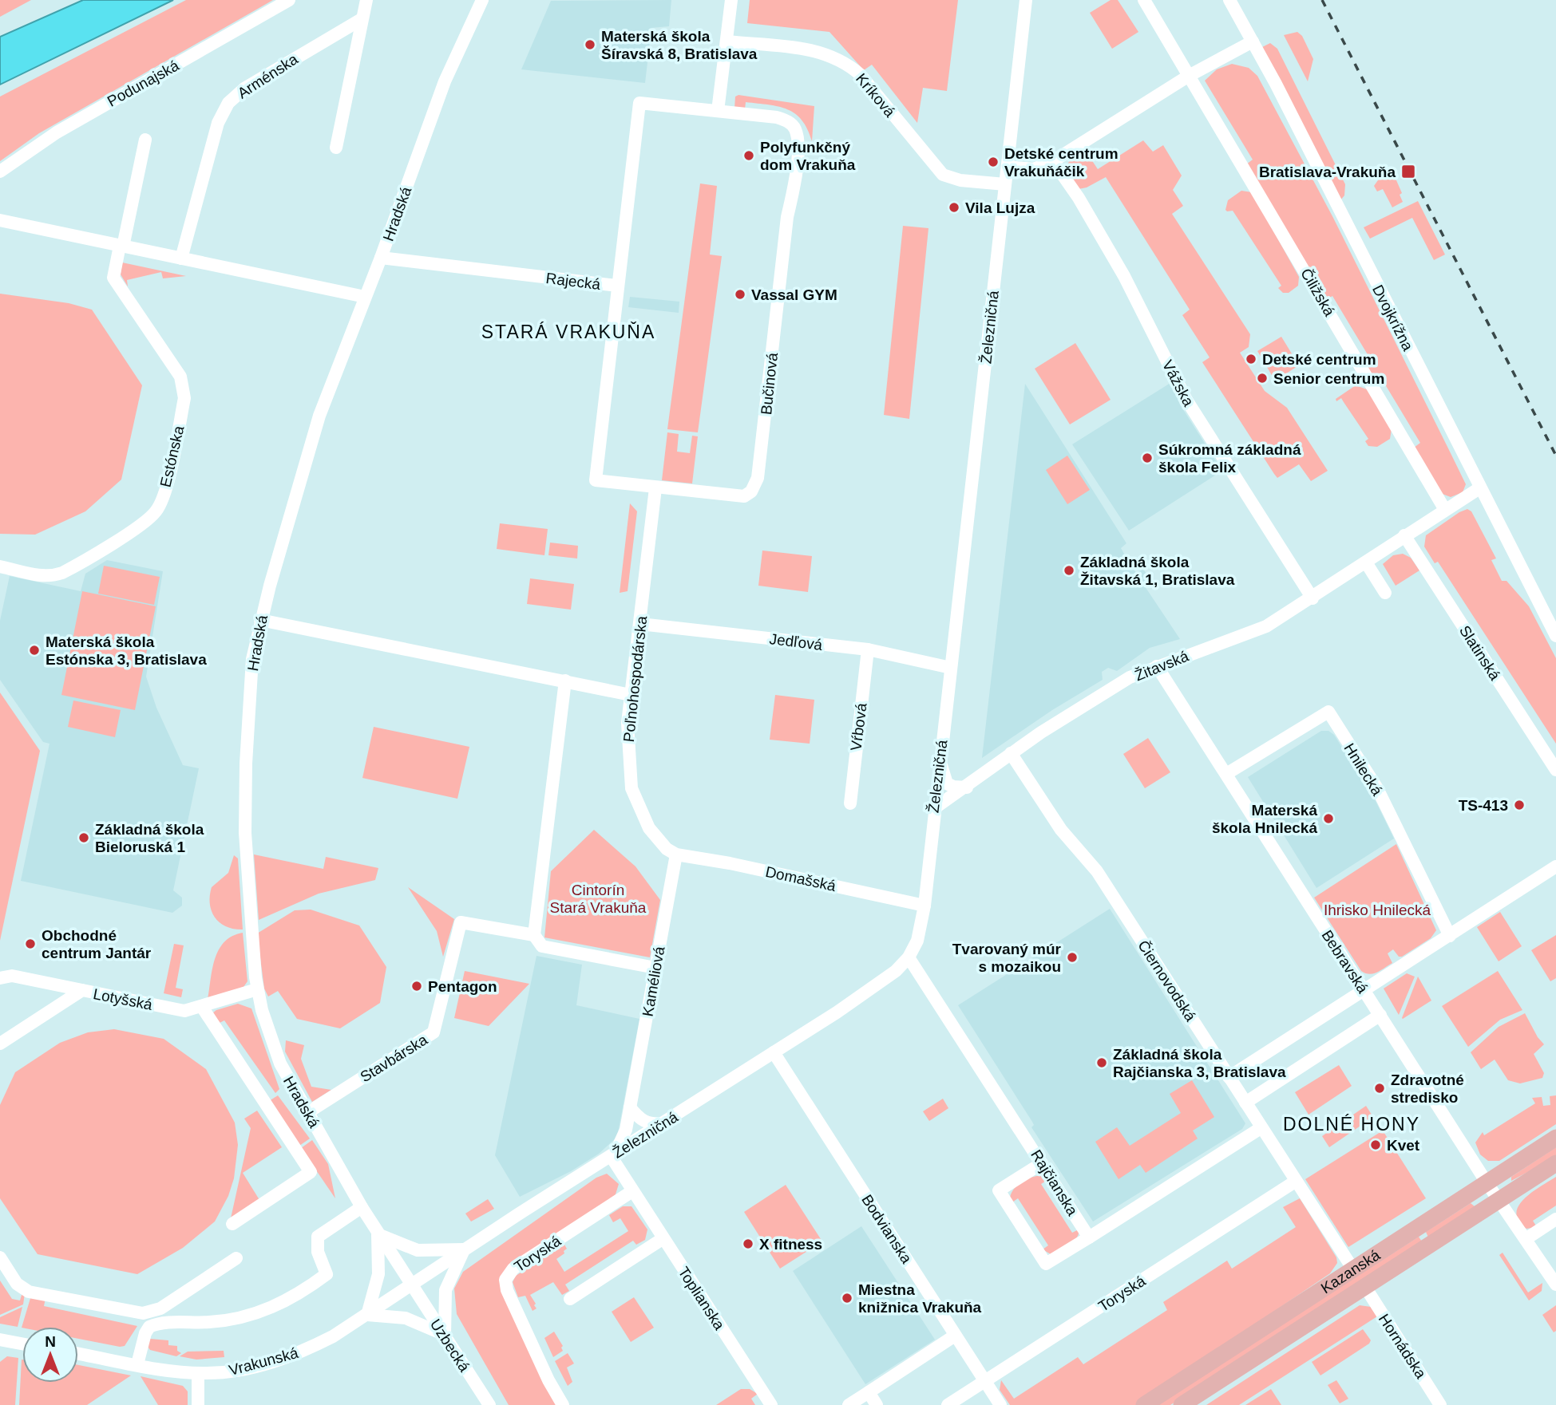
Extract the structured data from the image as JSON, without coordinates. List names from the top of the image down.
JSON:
{
  "streets": {
    "main road": ["Kazanská"],
    "street": [
      "Arménska",
      "Podunajská",
      "Kríková",
      "Hradská",
      "Rajecká",
      "Čiližská",
      "Dvojkrížna",
      "Železničná",
      "Vážska",
      "Bučinová",
      "Estónska",
      "Jedľová",
      "Slatinská",
      "Žitavská",
      "Poľnohospodárska",
      "Vŕbová",
      "Hnilecká",
      "Domašská",
      "Bebravská",
      "Čiernovodská",
      "Kaméliová",
      "Lotyšská",
      "Stavbárska",
      "Rajčianska",
      "Bodvianska",
      "Toryská",
      "Toplianska",
      "Uzbecká",
      "Hornádska",
      "Vrakunská"
    ]
  },
  "crossings": [
    ["Kríková", "Železničná"],
    ["Hradská", "Rajecká"],
    ["Hradská", "Železničná"],
    ["Hradská", "Lotyšská"],
    ["Hradská", "Stavbárska"],
    ["Hradská", "Uzbecká"],
    ["Hradská", "Vrakunská"],
    ["Rajecká", "Bučinová"],
    ["Čiližská", "Žitavská"],
    ["Dvojkrížna", "Žitavská"],
    ["Železničná", "Jedľová"],
    ["Železničná", "Žitavská"],
    ["Železničná", "Domašská"],
    ["Železničná", "Kaméliová"],
    ["Železničná", "Rajčianska"],
    ["Železničná", "Bodvianska"],
    ["Železničná", "Toplianska"],
    ["Železničná", "Uzbecká"],
    ["Železničná", "Vrakunská"],
    ["Vážska", "Žitavská"],
    ["Bučinová", "Poľnohospodárska"],
    ["Jedľová", "Poľnohospodárska"],
    ["Jedľová", "Vŕbová"],
    ["Slatinská", "Žitavská"],
    ["Žitavská", "Bebravská"],
    ["Žitavská", "Čiernovodská"],
    ["Poľnohospodárska", "Domašská"],
    ["Poľnohospodárska", "Kaméliová"],
    ["Hnilecká", "Bebravská"],
    ["Domašská", "Kaméliová"],
    ["Bebravská", "Kazanská"],
    ["Čiernovodská", "Toryská"],
    ["Čiernovodská", "Kazanská"],
    ["Kaméliová", "Stavbárska"],
    ["Kaméliová", "Toplianska"],
    ["Bodvianska", "Toryská"],
    ["Toryská", "Toplianska"],
    ["Kazanská", "Hornádska"],
    ["Uzbecká", "Vrakunská"]
  ],
  "districts": ["STARÁ VRAKUŇA", "DOLNÉ HONY"],
  "parks": ["Cintorín Stará Vrakuňa", "Ihrisko Hnilecká"],
  "places": {
    "other": [
      "Materská škola Šíravská 8, Bratislava",
      "Polyfunkčný dom Vrakuňa",
      "Detské centrum Vrakuňáčik",
      "Vila Lujza",
      "Vassal GYM",
      "Detské centrum",
      "Senior centrum",
      "Súkromná základná škola Felix",
      "Základná škola Žitavská 1, Bratislava",
      "Materská škola Estónska 3, Bratislava",
      "TS-413",
      "Materská škola Hnilecká",
      "Základná škola Bieloruská 1",
      "Obchodné centrum Jantár",
      "Tvarovaný múr s mozaikou",
      "Pentagon",
      "Základná škola Rajčianska 3, Bratislava",
      "Zdravotné stredisko",
      "Kvet",
      "X fitness",
      "Miestna knižnica Vrakuňa"
    ],
    "transit": ["Bratislava-Vrakuňa"]
  },
  "north": "top"
}
